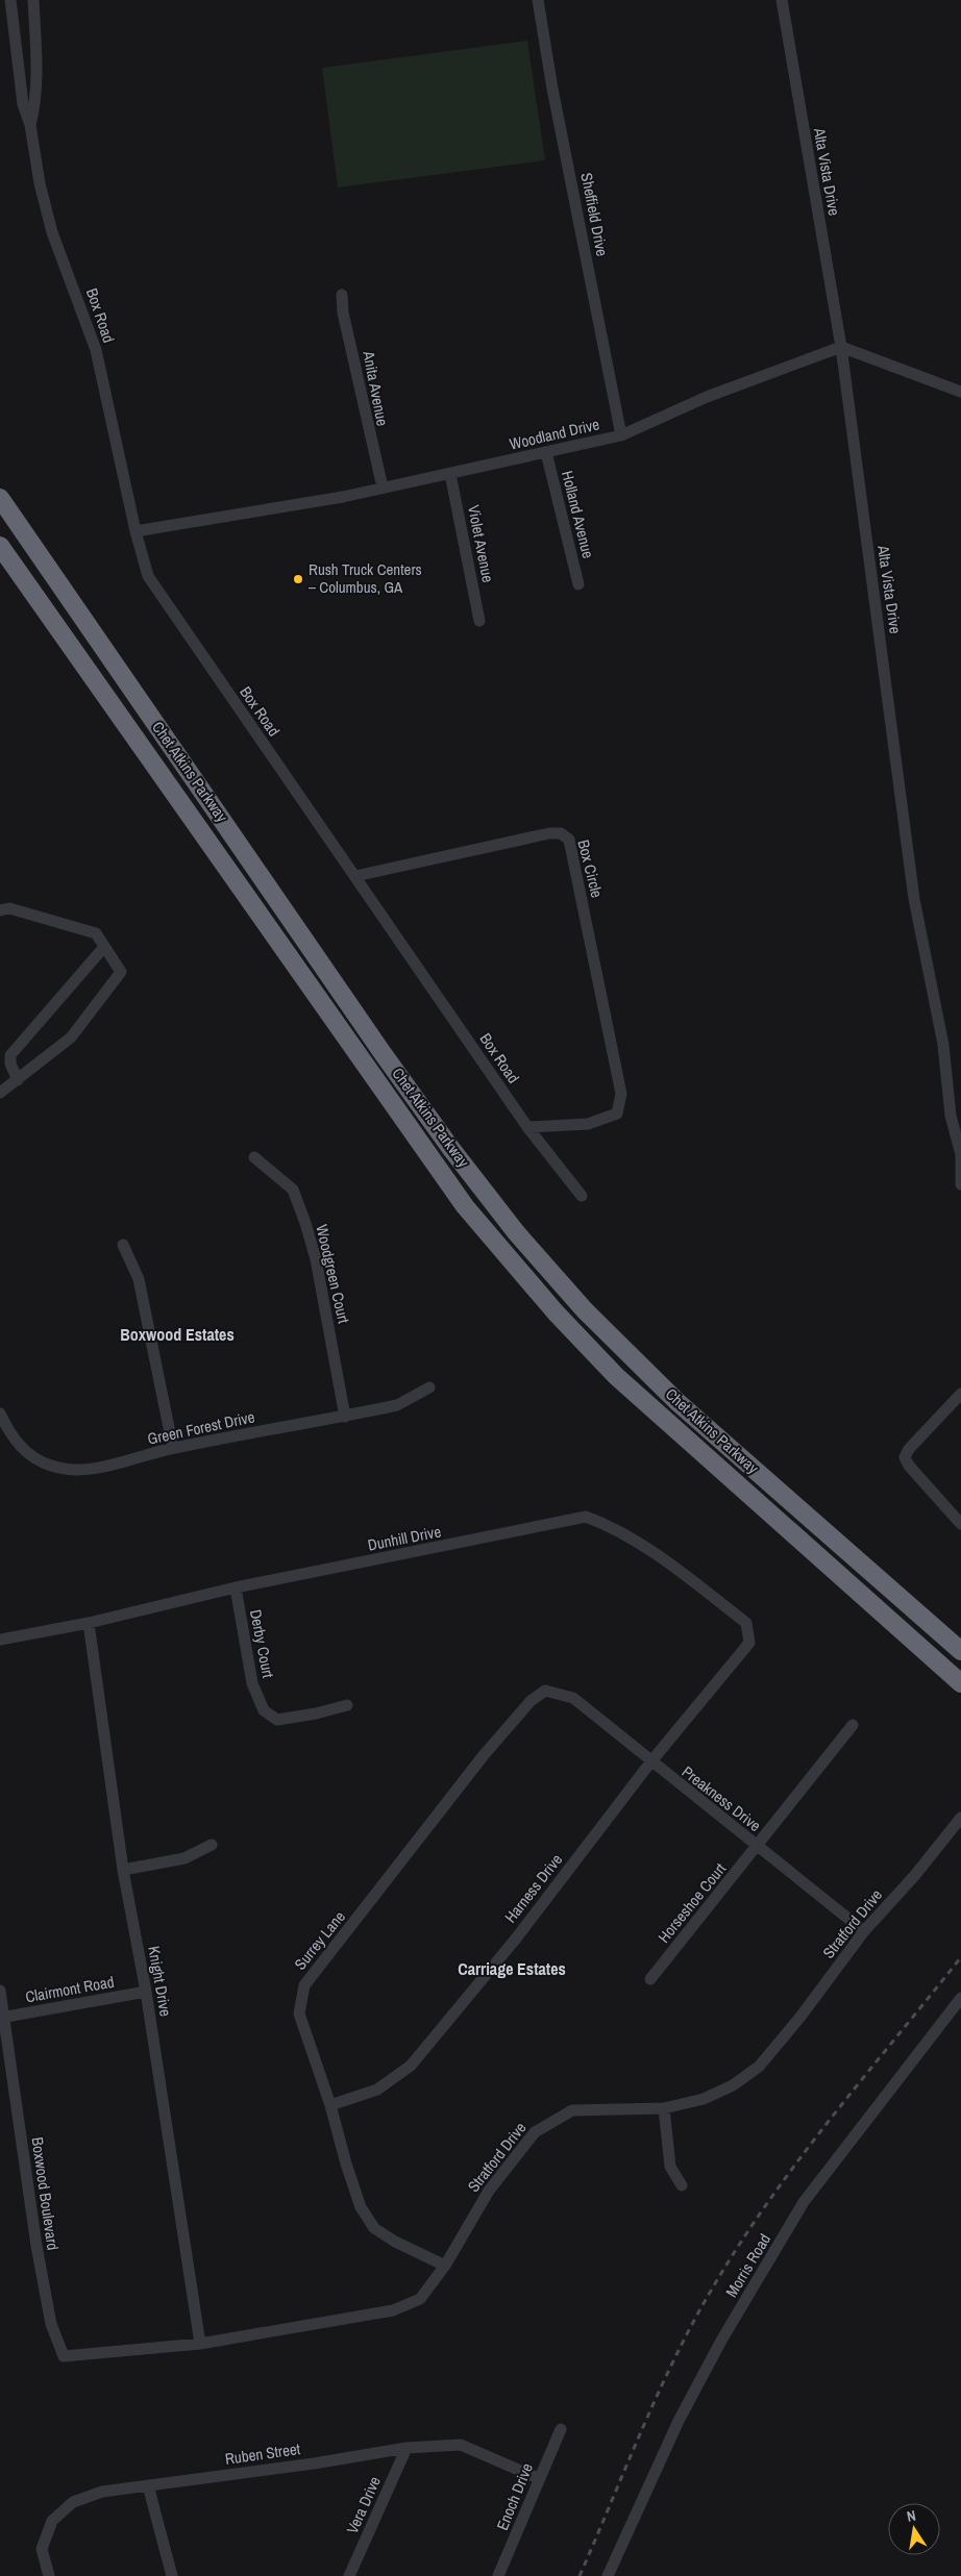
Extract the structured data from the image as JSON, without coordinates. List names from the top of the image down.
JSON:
{
  "streets": {
    "highway": ["Chet Atkins Parkway"],
    "street": [
      "Alta Vista Drive",
      "Sheffield Drive",
      "Box Road",
      "Anita Avenue",
      "Woodland Drive",
      "Holland Avenue",
      "Violet Avenue",
      "Box Circle",
      "Woodgreen Court",
      "Green Forest Drive",
      "Dunhill Drive",
      "Derby Court",
      "Preakness Drive",
      "Harness Drive",
      "Horseshoe Court",
      "Stratford Drive",
      "Surrey Lane",
      "Knight Drive",
      "Clairmont Road",
      "Boxwood Boulevard",
      "Morris Road",
      "Ruben Street",
      "Enoch Drive",
      "Vera Drive"
    ]
  },
  "crossings": [
    ["Alta Vista Drive", "Woodland Drive"],
    ["Sheffield Drive", "Woodland Drive"],
    ["Box Road", "Woodland Drive"],
    ["Box Road", "Box Circle"],
    ["Anita Avenue", "Woodland Drive"],
    ["Woodland Drive", "Holland Avenue"],
    ["Woodland Drive", "Violet Avenue"],
    ["Woodgreen Court", "Green Forest Drive"],
    ["Dunhill Drive", "Derby Court"],
    ["Dunhill Drive", "Harness Drive"],
    ["Dunhill Drive", "Knight Drive"],
    ["Preakness Drive", "Harness Drive"],
    ["Preakness Drive", "Horseshoe Court"],
    ["Preakness Drive", "Stratford Drive"],
    ["Preakness Drive", "Surrey Lane"],
    ["Harness Drive", "Surrey Lane"],
    ["Stratford Drive", "Surrey Lane"],
    ["Stratford Drive", "Knight Drive"],
    ["Stratford Drive", "Boxwood Boulevard"],
    ["Knight Drive", "Clairmont Road"],
    ["Clairmont Road", "Boxwood Boulevard"],
    ["Ruben Street", "Enoch Drive"],
    ["Ruben Street", "Vera Drive"]
  ],
  "districts": ["Boxwood Estates", "Carriage Estates"],
  "places": ["Rush Truck Centers – Columbus, GA"],
  "north": "top"
}
